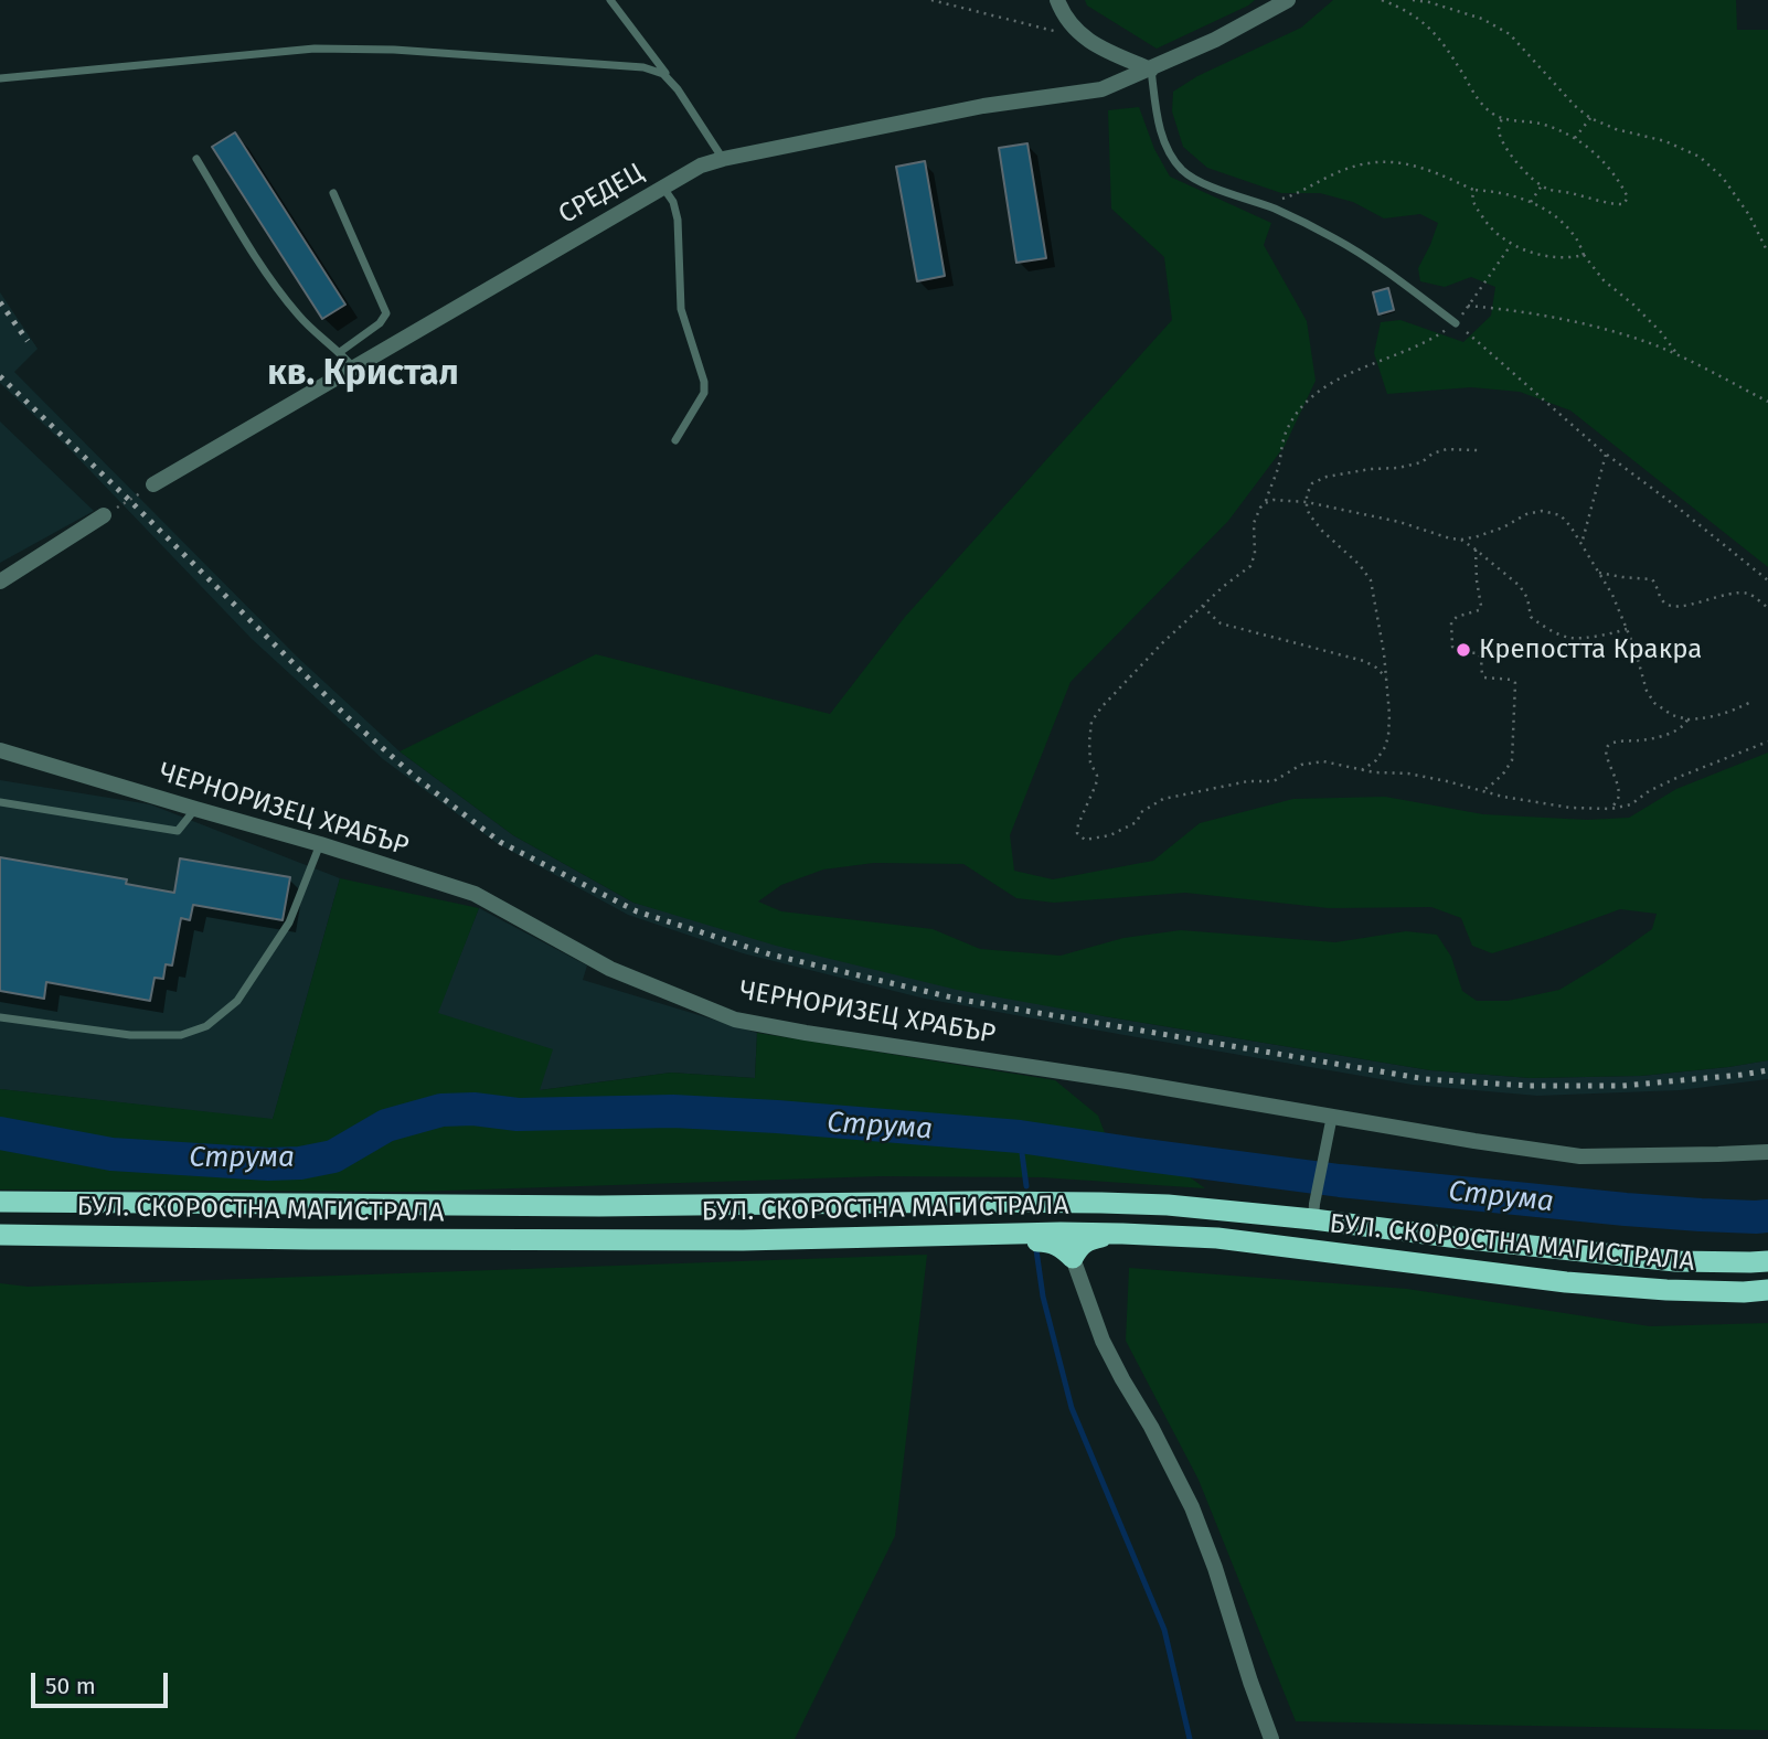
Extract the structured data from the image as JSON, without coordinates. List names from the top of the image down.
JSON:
{
  "streets": {
    "highway": ["БУЛ. СКОРОСТНА МАГИСТРАЛА"],
    "street": ["СРЕДЕЦ", "ЧЕРНОРИЗЕЦ ХРАБЪР"]
  },
  "districts": ["кв. Кристал"],
  "water": ["Струма"],
  "places": ["Крепостта Кракра"],
  "scale_bar": "50 m"
}
